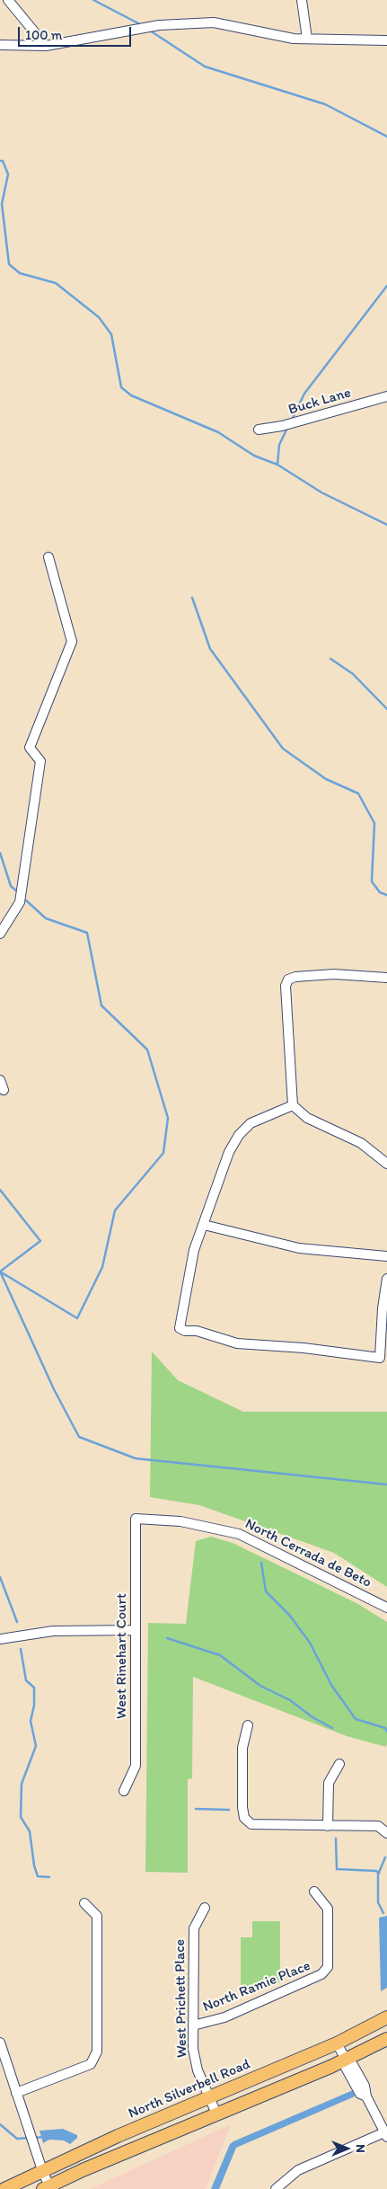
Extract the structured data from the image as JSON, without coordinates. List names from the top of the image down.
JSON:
{
  "streets": {
    "main road": ["North Silverbell Road"],
    "street": [
      "Buck Lane",
      "North Cerrada de Beto",
      "West Rinehart Court",
      "North Ramie Place",
      "West Prichett Place"
    ]
  },
  "crossings": [
    ["North Cerrada de Beto", "West Rinehart Court"],
    ["North Ramie Place", "West Prichett Place"],
    ["West Prichett Place", "North Silverbell Road"]
  ],
  "scale_bar": "100 m",
  "north": "right"
}
